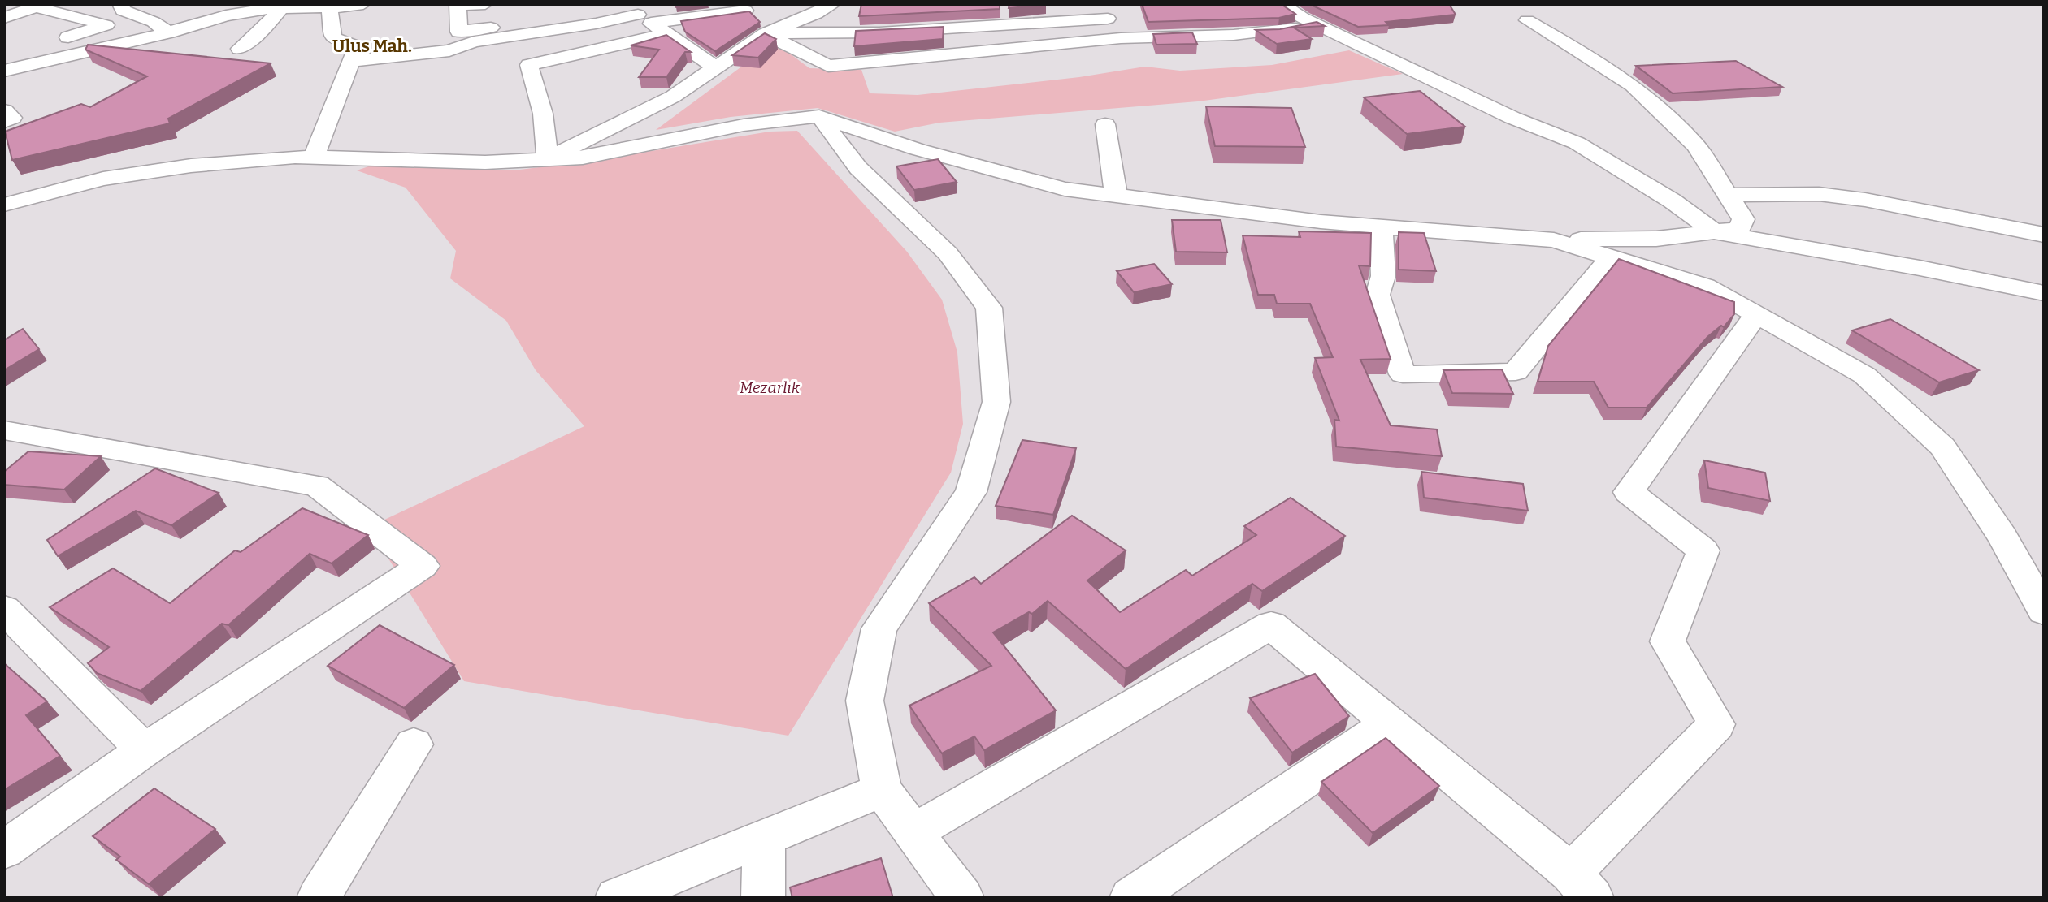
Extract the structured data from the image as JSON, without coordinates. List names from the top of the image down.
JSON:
{
  "districts": ["Ulus Mah."],
  "parks": ["Mezarlık"]
}
